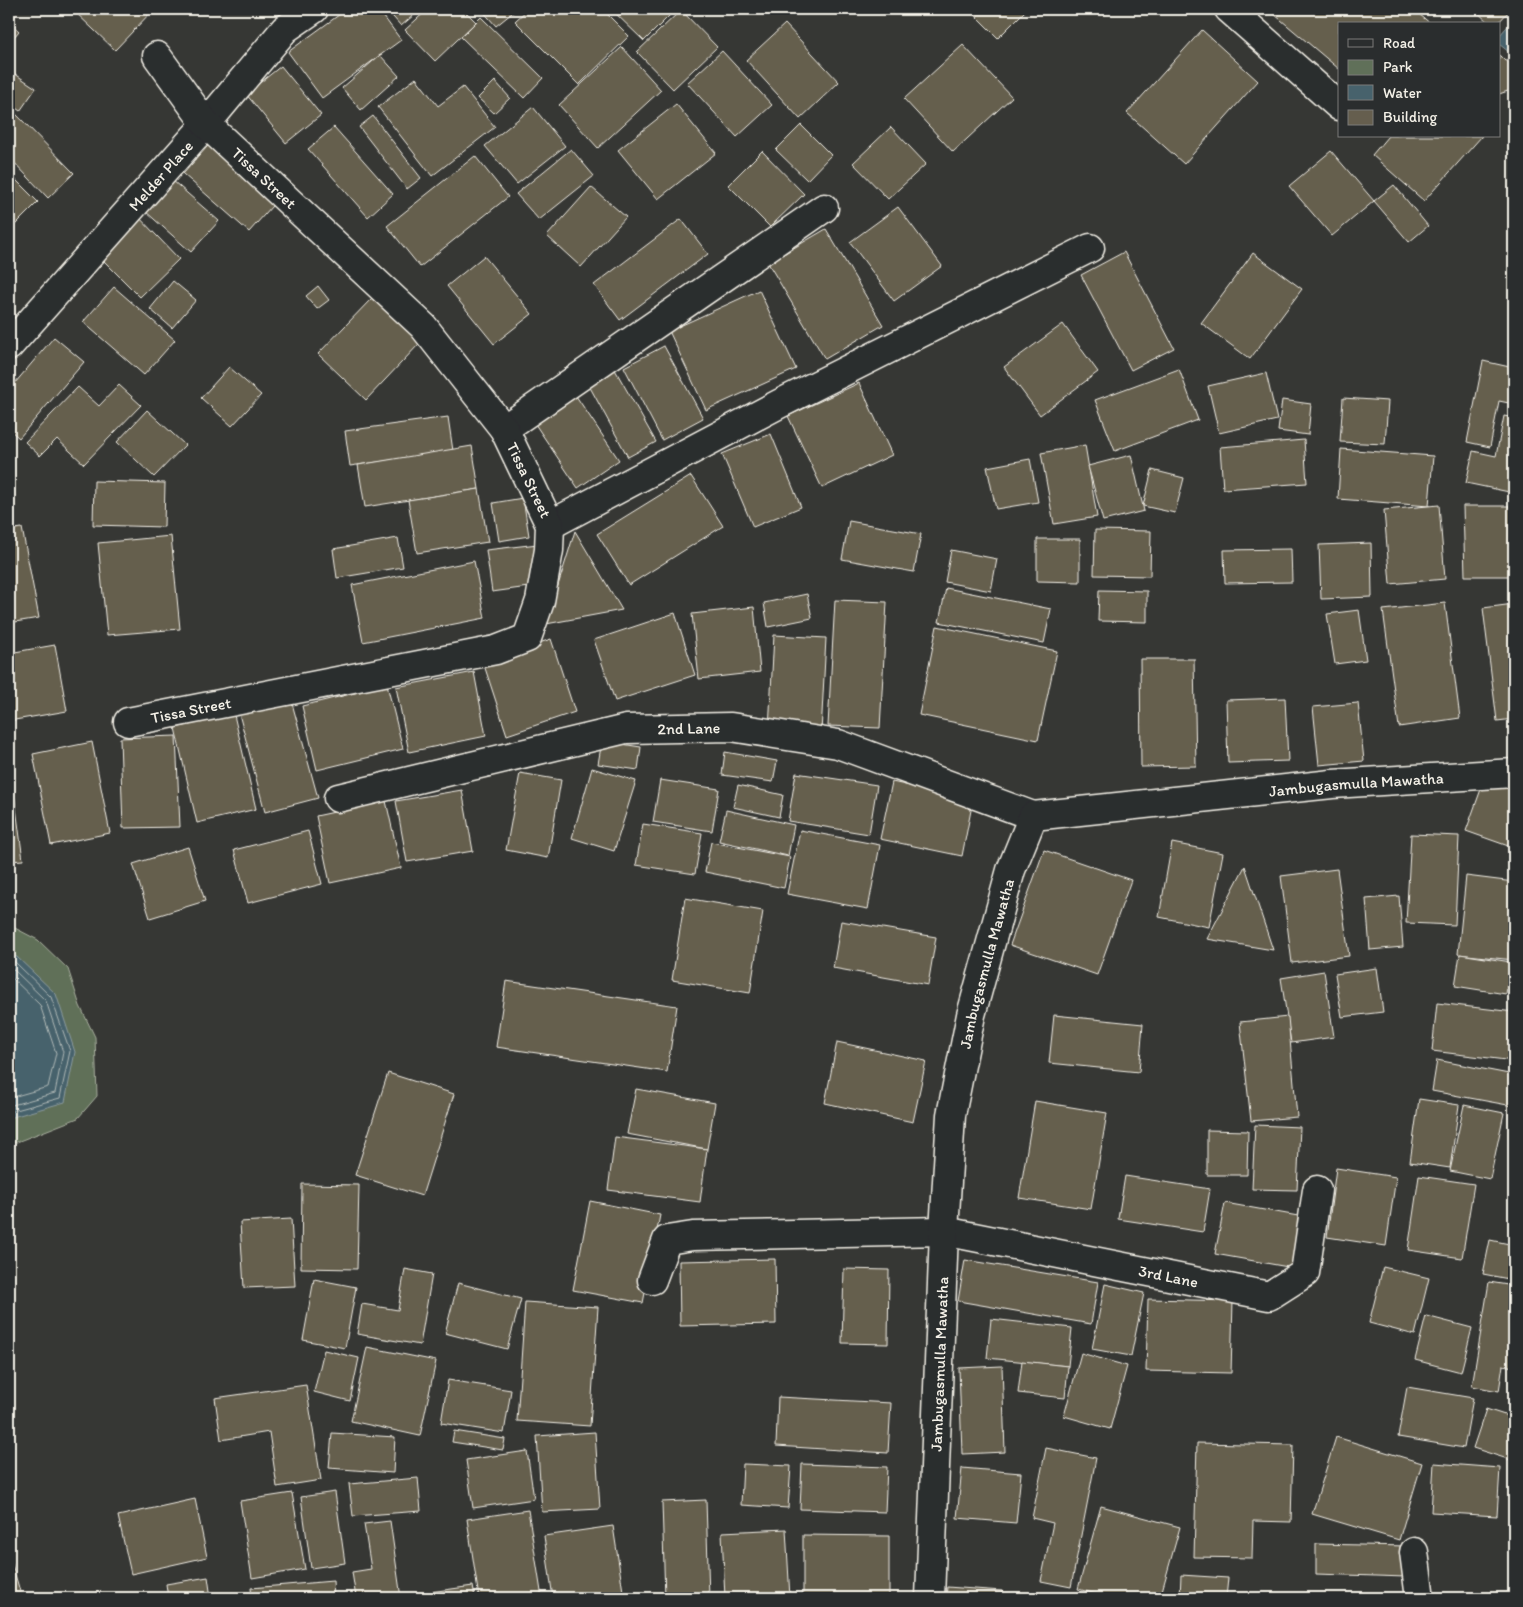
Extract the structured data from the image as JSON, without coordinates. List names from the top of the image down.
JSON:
{
  "streets": {
    "street": [
      "Melder Place",
      "Tissa Street",
      "2nd Lane",
      "Jambugasmulla Mawatha",
      "3rd Lane"
    ]
  },
  "crossings": [
    ["Melder Place", "Tissa Street"],
    ["2nd Lane", "Jambugasmulla Mawatha"],
    ["Jambugasmulla Mawatha", "3rd Lane"]
  ],
  "legend": [
    "Road",
    "Park",
    "Water",
    "Building"
  ]
}
